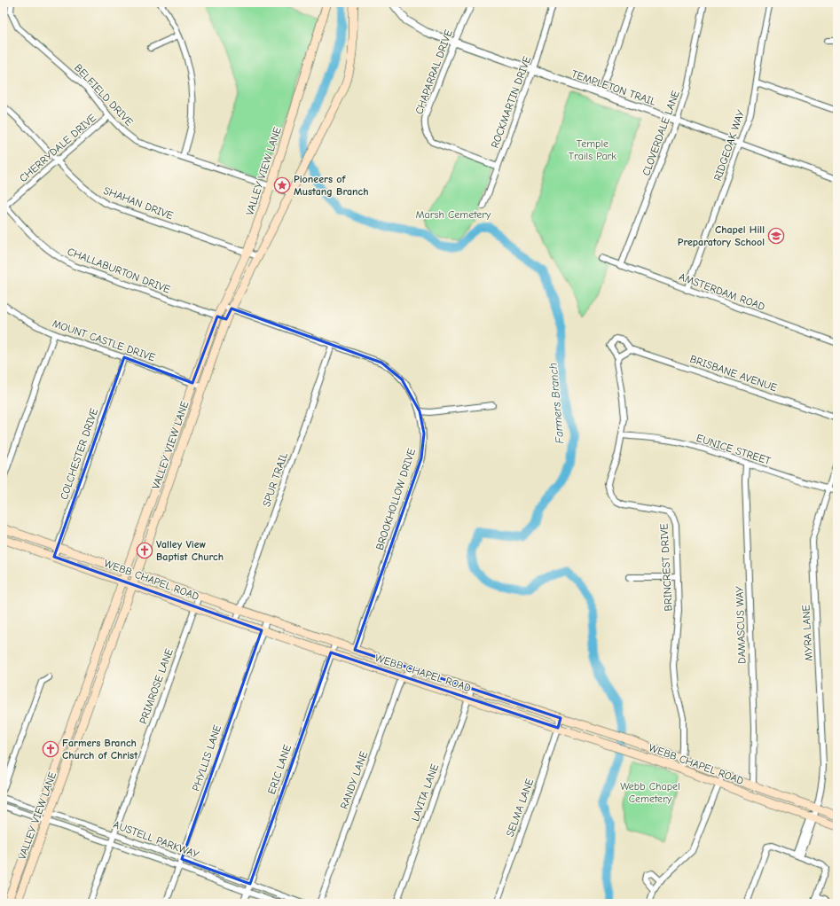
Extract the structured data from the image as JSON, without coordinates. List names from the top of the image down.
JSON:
{
  "streets": {
    "main road": ["VALLEY VIEW LANE", "WEBB CHAPEL ROAD"],
    "street": [
      "CHAPARRAL DRIVE",
      "TEMPLETON TRAIL",
      "BELFIELD DRIVE",
      "ROCKMARTIN DRIVE",
      "CLOVERDALE LANE",
      "RIDGEOAK WAY",
      "CHERRYDALE DRIVE",
      "SHAHAN DRIVE",
      "CHALLABURTON DRIVE",
      "AMSTERDAM ROAD",
      "MOUNT CASTLE DRIVE",
      "BRISBANE AVENUE",
      "EUNICE STREET",
      "COLCHESTER DRIVE",
      "SPUR TRAIL",
      "BROOKHOLLOW DRIVE",
      "BRINCREST DRIVE",
      "DAMASCUS WAY",
      "MYRA LANE",
      "PRIMROSE LANE",
      "PHYLLIS LANE",
      "ERIC LANE",
      "RANDY LANE",
      "LAVITA LANE",
      "SELMA LANE",
      "AUSTELL PARKWAY"
    ]
  },
  "crossings": [
    ["CHAPARRAL DRIVE", "TEMPLETON TRAIL"],
    ["CHAPARRAL DRIVE", "ROCKMARTIN DRIVE"],
    ["TEMPLETON TRAIL", "ROCKMARTIN DRIVE"],
    ["TEMPLETON TRAIL", "CLOVERDALE LANE"],
    ["TEMPLETON TRAIL", "RIDGEOAK WAY"],
    ["BELFIELD DRIVE", "CHERRYDALE DRIVE"],
    ["BELFIELD DRIVE", "VALLEY VIEW LANE"],
    ["CLOVERDALE LANE", "AMSTERDAM ROAD"],
    ["RIDGEOAK WAY", "AMSTERDAM ROAD"],
    ["CHERRYDALE DRIVE", "SHAHAN DRIVE"],
    ["CHERRYDALE DRIVE", "CHALLABURTON DRIVE"],
    ["VALLEY VIEW LANE", "SHAHAN DRIVE"],
    ["VALLEY VIEW LANE", "CHALLABURTON DRIVE"],
    ["VALLEY VIEW LANE", "MOUNT CASTLE DRIVE"],
    ["VALLEY VIEW LANE", "BROOKHOLLOW DRIVE"],
    ["VALLEY VIEW LANE", "WEBB CHAPEL ROAD"],
    ["VALLEY VIEW LANE", "AUSTELL PARKWAY"],
    ["MOUNT CASTLE DRIVE", "COLCHESTER DRIVE"],
    ["BRISBANE AVENUE", "BRINCREST DRIVE"],
    ["EUNICE STREET", "BRINCREST DRIVE"],
    ["EUNICE STREET", "DAMASCUS WAY"],
    ["EUNICE STREET", "MYRA LANE"],
    ["COLCHESTER DRIVE", "WEBB CHAPEL ROAD"],
    ["SPUR TRAIL", "BROOKHOLLOW DRIVE"],
    ["SPUR TRAIL", "WEBB CHAPEL ROAD"],
    ["BROOKHOLLOW DRIVE", "WEBB CHAPEL ROAD"],
    ["BRINCREST DRIVE", "WEBB CHAPEL ROAD"],
    ["WEBB CHAPEL ROAD", "DAMASCUS WAY"],
    ["WEBB CHAPEL ROAD", "MYRA LANE"],
    ["WEBB CHAPEL ROAD", "PRIMROSE LANE"],
    ["WEBB CHAPEL ROAD", "PHYLLIS LANE"],
    ["WEBB CHAPEL ROAD", "ERIC LANE"],
    ["WEBB CHAPEL ROAD", "RANDY LANE"],
    ["WEBB CHAPEL ROAD", "LAVITA LANE"],
    ["WEBB CHAPEL ROAD", "SELMA LANE"],
    ["PRIMROSE LANE", "AUSTELL PARKWAY"],
    ["PHYLLIS LANE", "AUSTELL PARKWAY"],
    ["ERIC LANE", "AUSTELL PARKWAY"]
  ],
  "water": ["Farmers Branch"],
  "parks": ["Temple Trails Park", "Marsh Cemetery", "Webb Chapel Cemetery"],
  "places": {
    "place": ["Pioneers of Mustang Branch"],
    "school or university": ["Chapel Hill Preparatory School"],
    "church": ["Valley View Baptist Church", "Farmers Branch Church of Christ"]
  }
}
